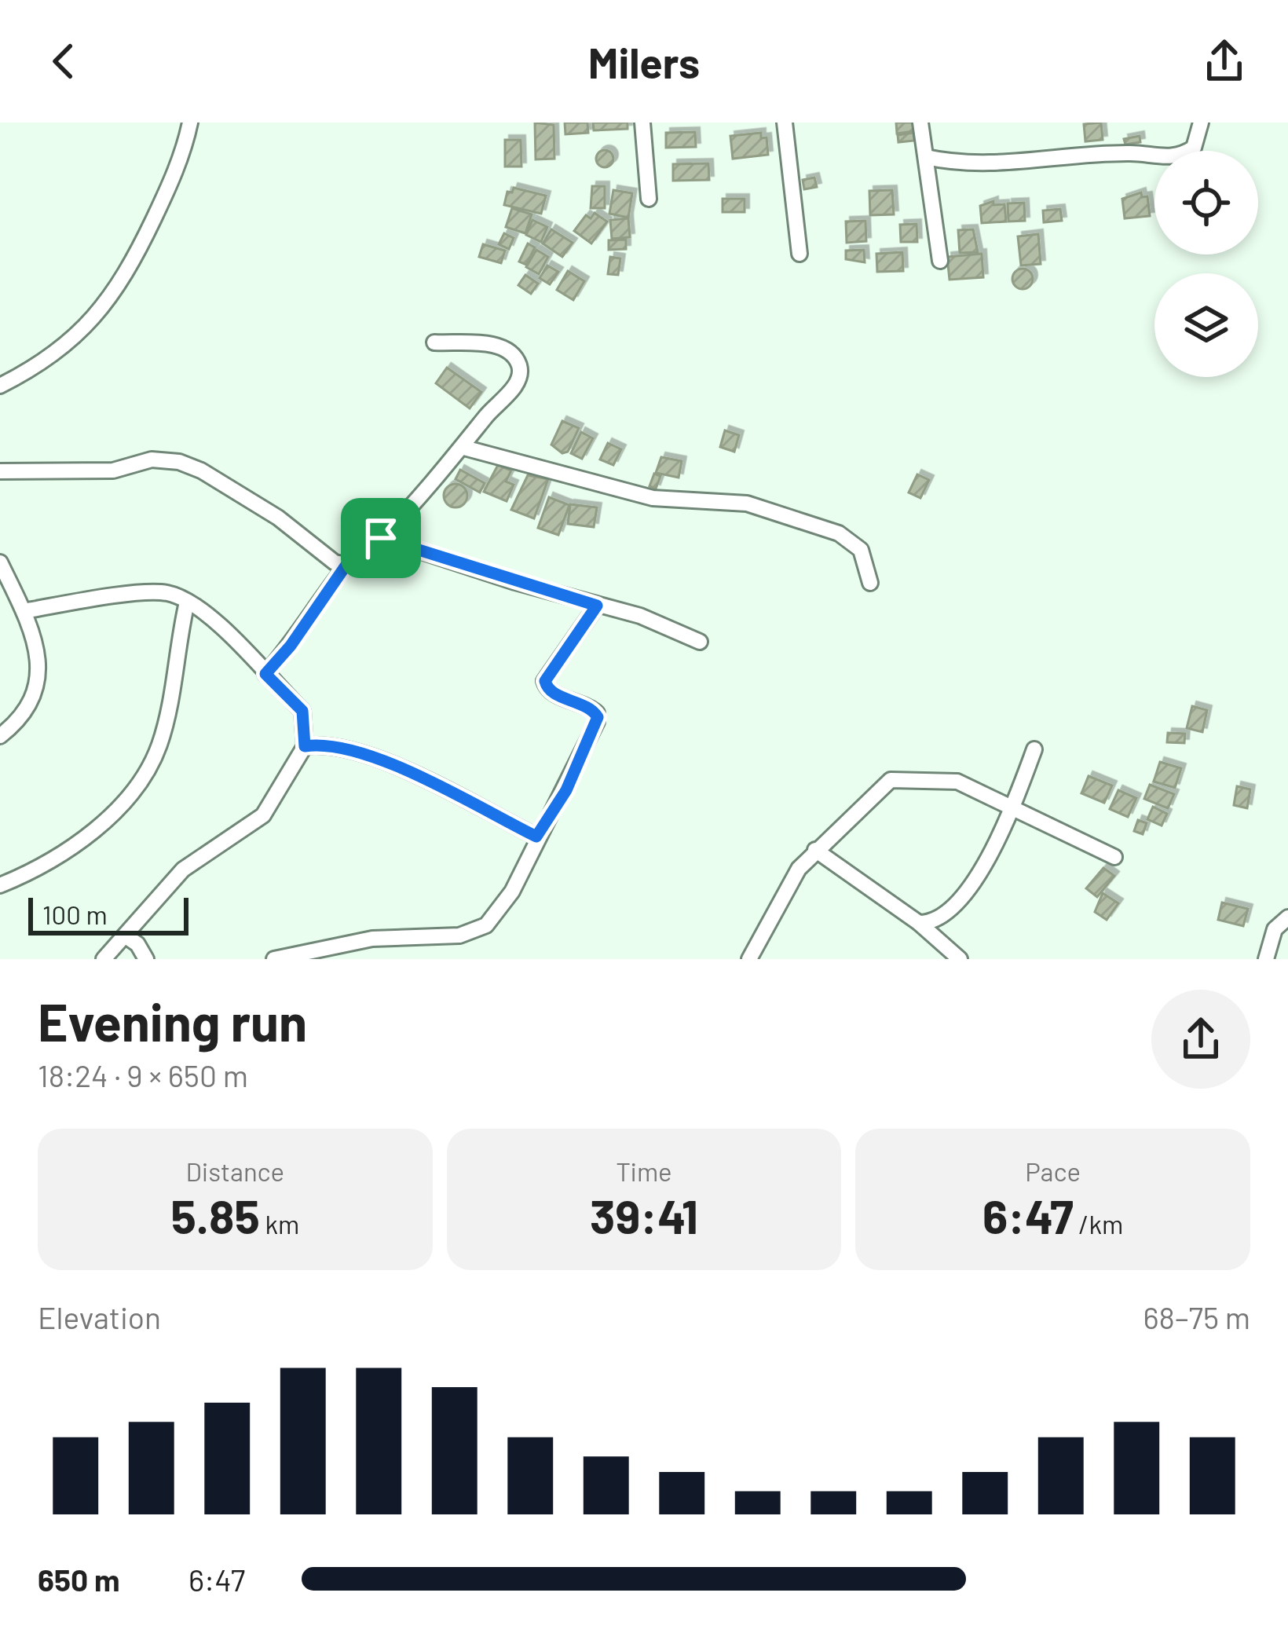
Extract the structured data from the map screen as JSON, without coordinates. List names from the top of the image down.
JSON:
{
  "scale_bar": "100 m",
  "page": {
    "header": "Milers",
    "scale": "100 m",
    "heading": ["Evening run", "18:24 · 9 × 650 m"],
    "stats": [
      ["Distance", "5.85 km"],
      ["Time", "39:41"],
      ["Pace", "6:47 /km"]
    ],
    "chart": ["Elevation", "68–75 m"],
    "list": [
      {
        "name": "650 m",
        "note": "6:47"
      }
    ]
  }
}
